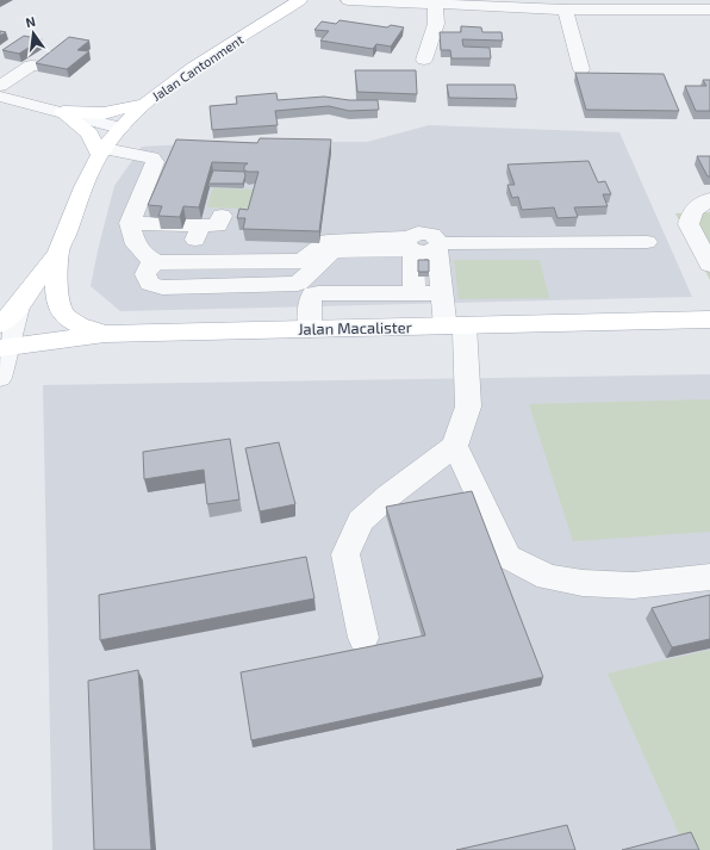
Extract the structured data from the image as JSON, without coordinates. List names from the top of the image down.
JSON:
{
  "streets": {
    "main road": ["Jalan Cantonment", "Jalan Macalister"]
  },
  "north": "top"
}
